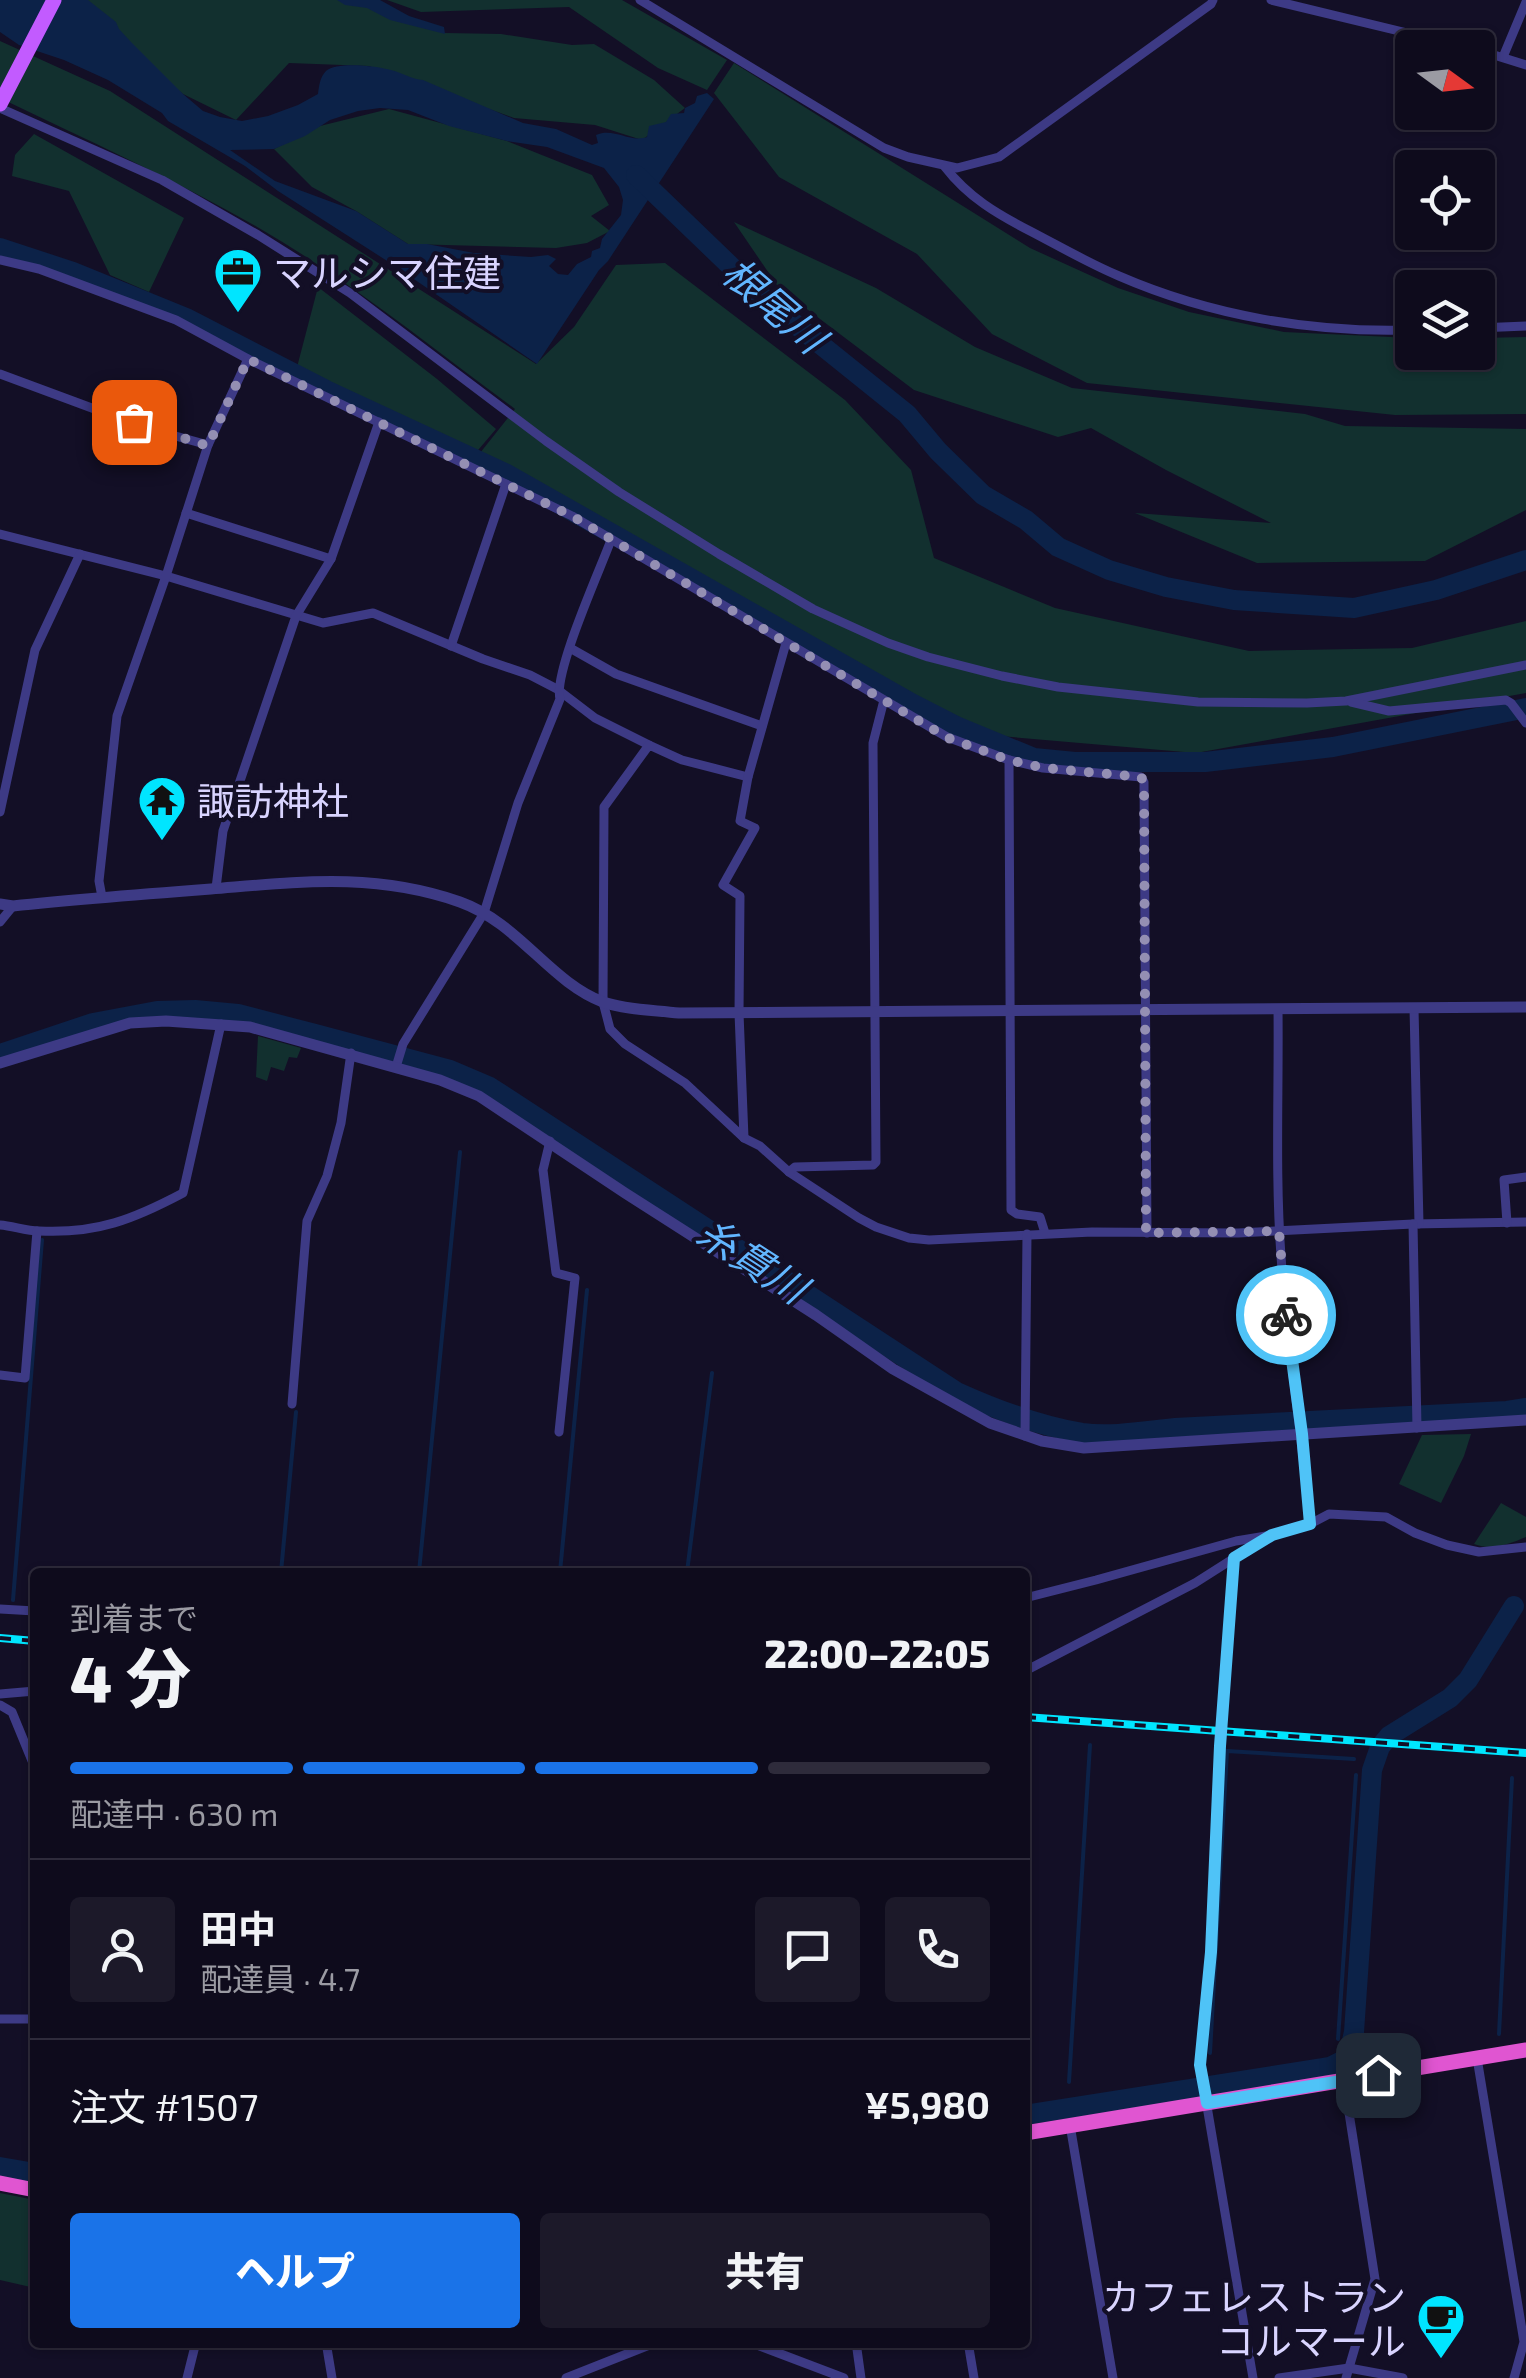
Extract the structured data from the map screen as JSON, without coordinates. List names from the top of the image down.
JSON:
{
  "water": ["根尾川", "糸貫川"],
  "places": {
    "office": ["マルシマ住建"],
    "temple": ["諏訪神社"],
    "cafe": ["カフェレストラン コルマール"]
  },
  "north": "right",
  "page": {
    "heading": ["4 分", "到着まで", "22:00–22:05"],
    "panel": [
      "田中",
      "配達員 · 4.7",
      "注文 #1507",
      "¥5,980"
    ],
    "bar": "配達中 · 630 m",
    "buttons": ["ヘルプ", "共有"]
  }
}
